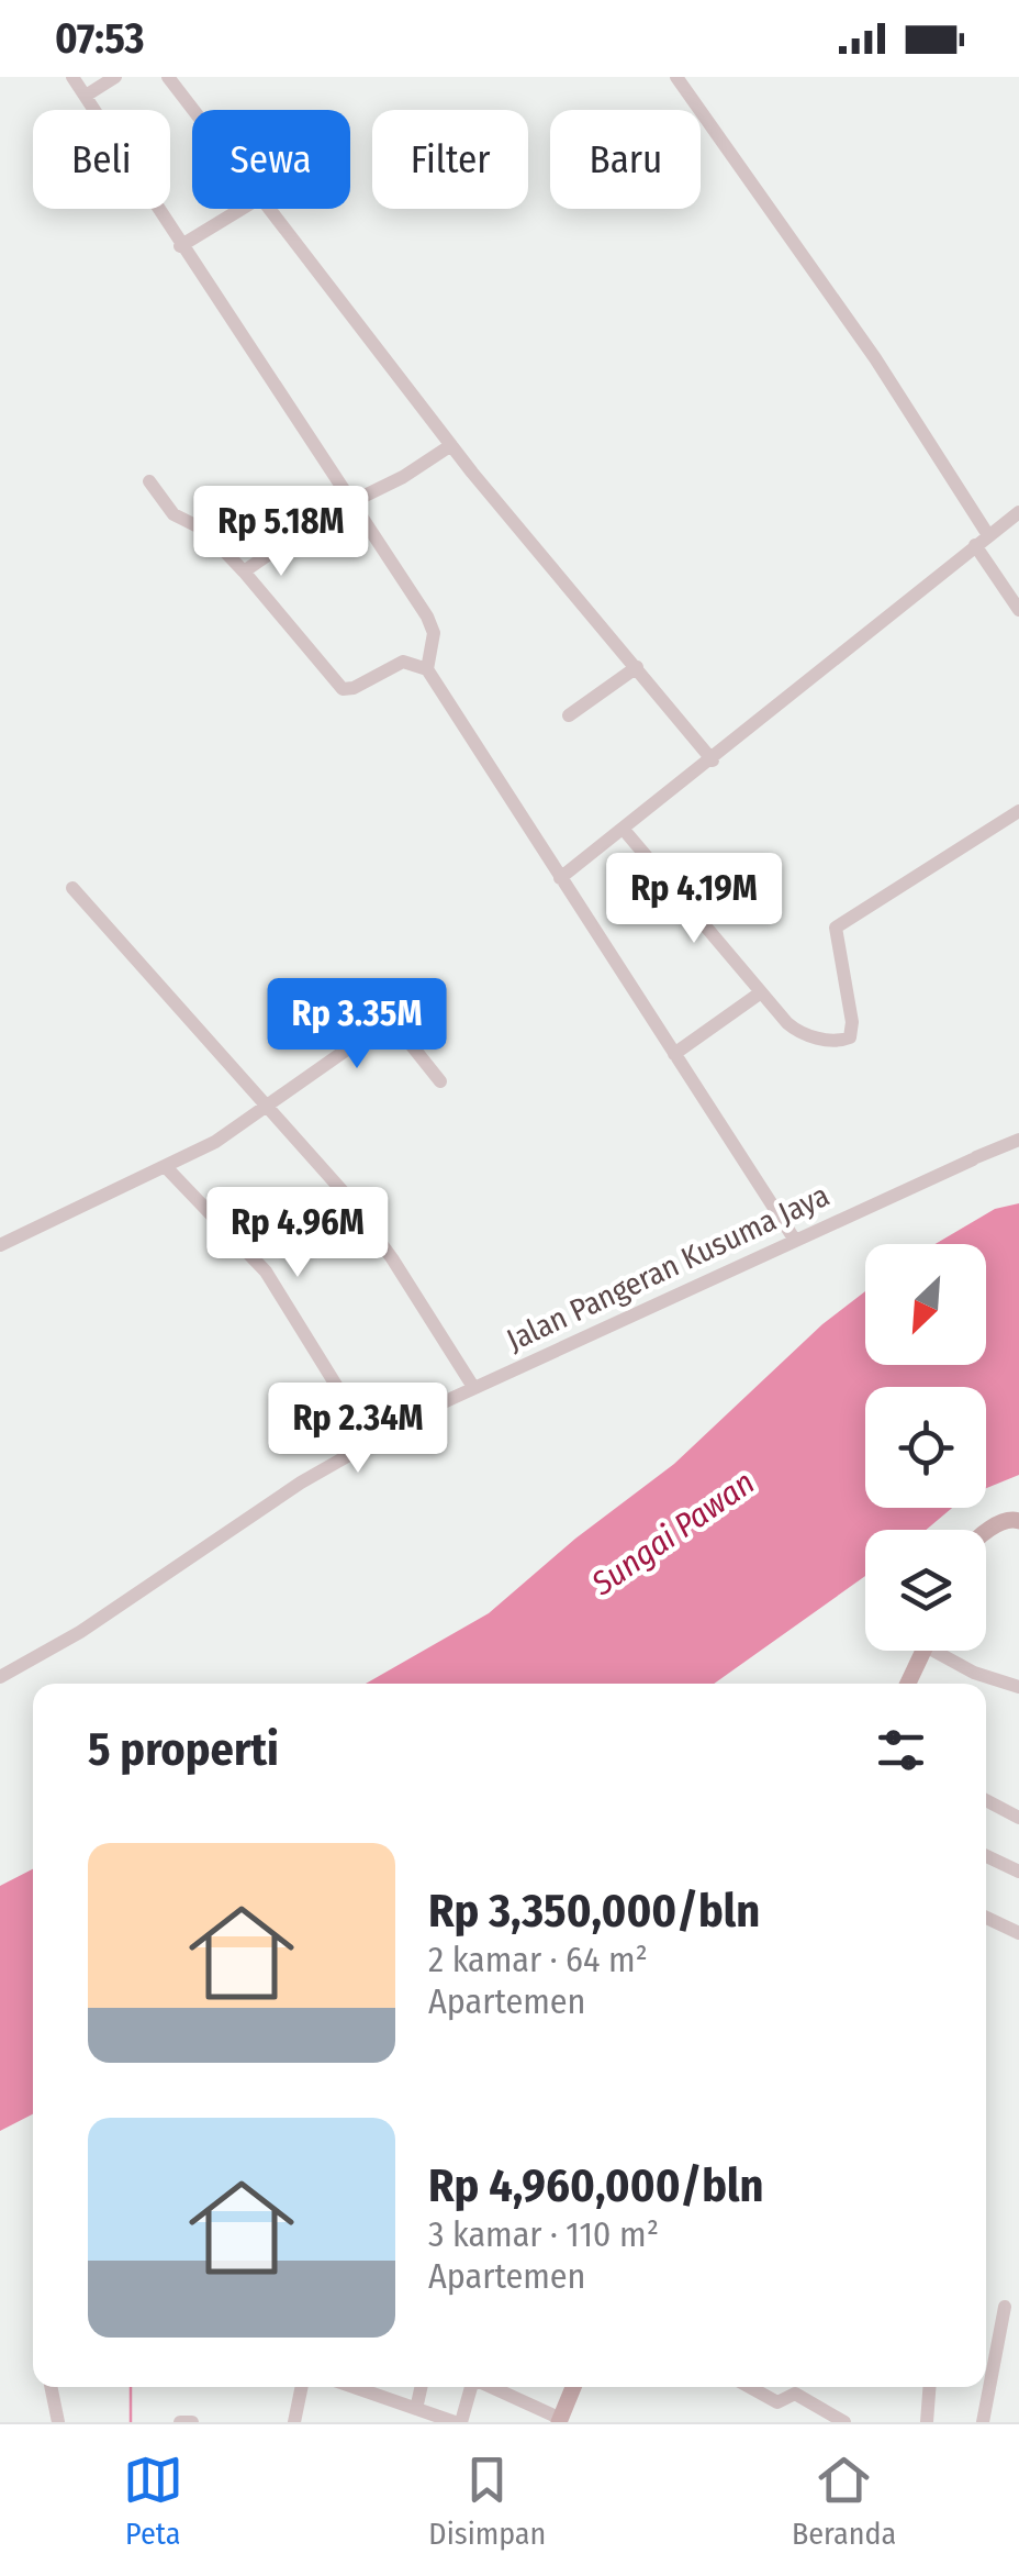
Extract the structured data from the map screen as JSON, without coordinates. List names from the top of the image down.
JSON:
{
  "streets": {
    "street": ["Jalan Pangeran Kusuma Jaya"]
  },
  "water": ["Sungai Pawan"],
  "north": "bottom left",
  "page": {
    "status": "07:53",
    "chip": [
      "Beli",
      "Sewa",
      "Filter",
      "Baru"
    ],
    "price": [
      "Rp 5.18M",
      "Rp 4.19M",
      "Rp 3.35M",
      "Rp 4.96M",
      "Rp 2.34M"
    ],
    "heading": "5 properti",
    "list": [
      {
        "name": "Rp 3,350,000/bln",
        "note": "2 kamar · 64 m² · Apartemen"
      },
      {
        "name": "Rp 4,960,000/bln",
        "note": "3 kamar · 110 m² · Apartemen"
      }
    ],
    "tabs": ["Peta", "Disimpan", "Beranda"]
  }
}
